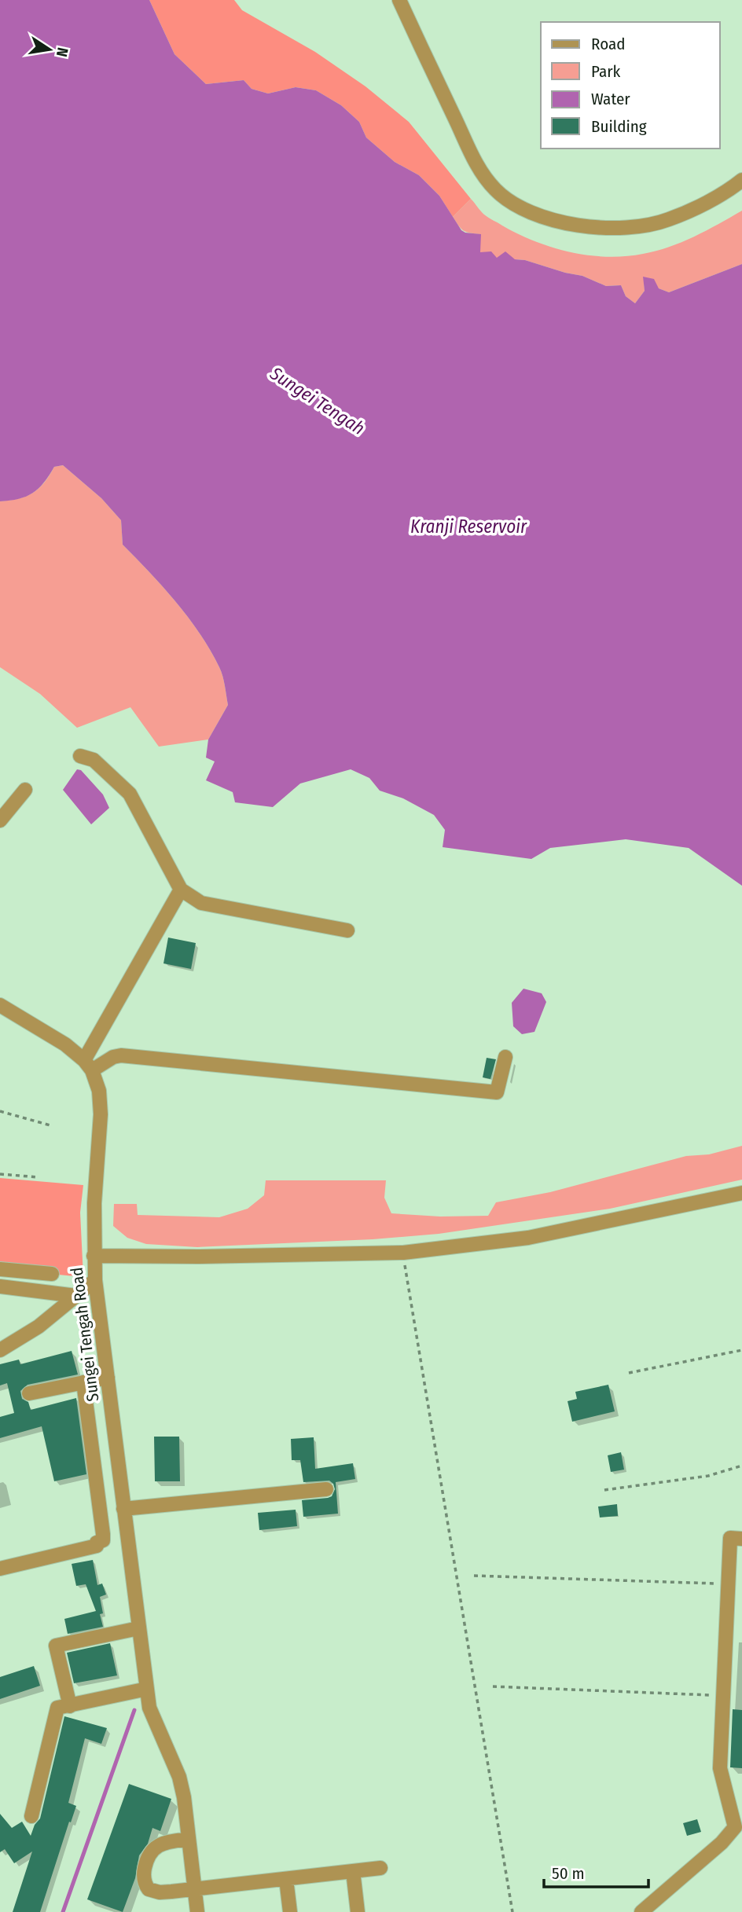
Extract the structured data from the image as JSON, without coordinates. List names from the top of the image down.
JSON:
{
  "streets": {
    "street": ["Sungei Tengah Road"]
  },
  "water": ["Sungei Tengah", "Kranji Reservoir"],
  "legend": [
    "Road",
    "Park",
    "Water",
    "Building"
  ],
  "scale_bar": "50 m",
  "north": "right"
}
